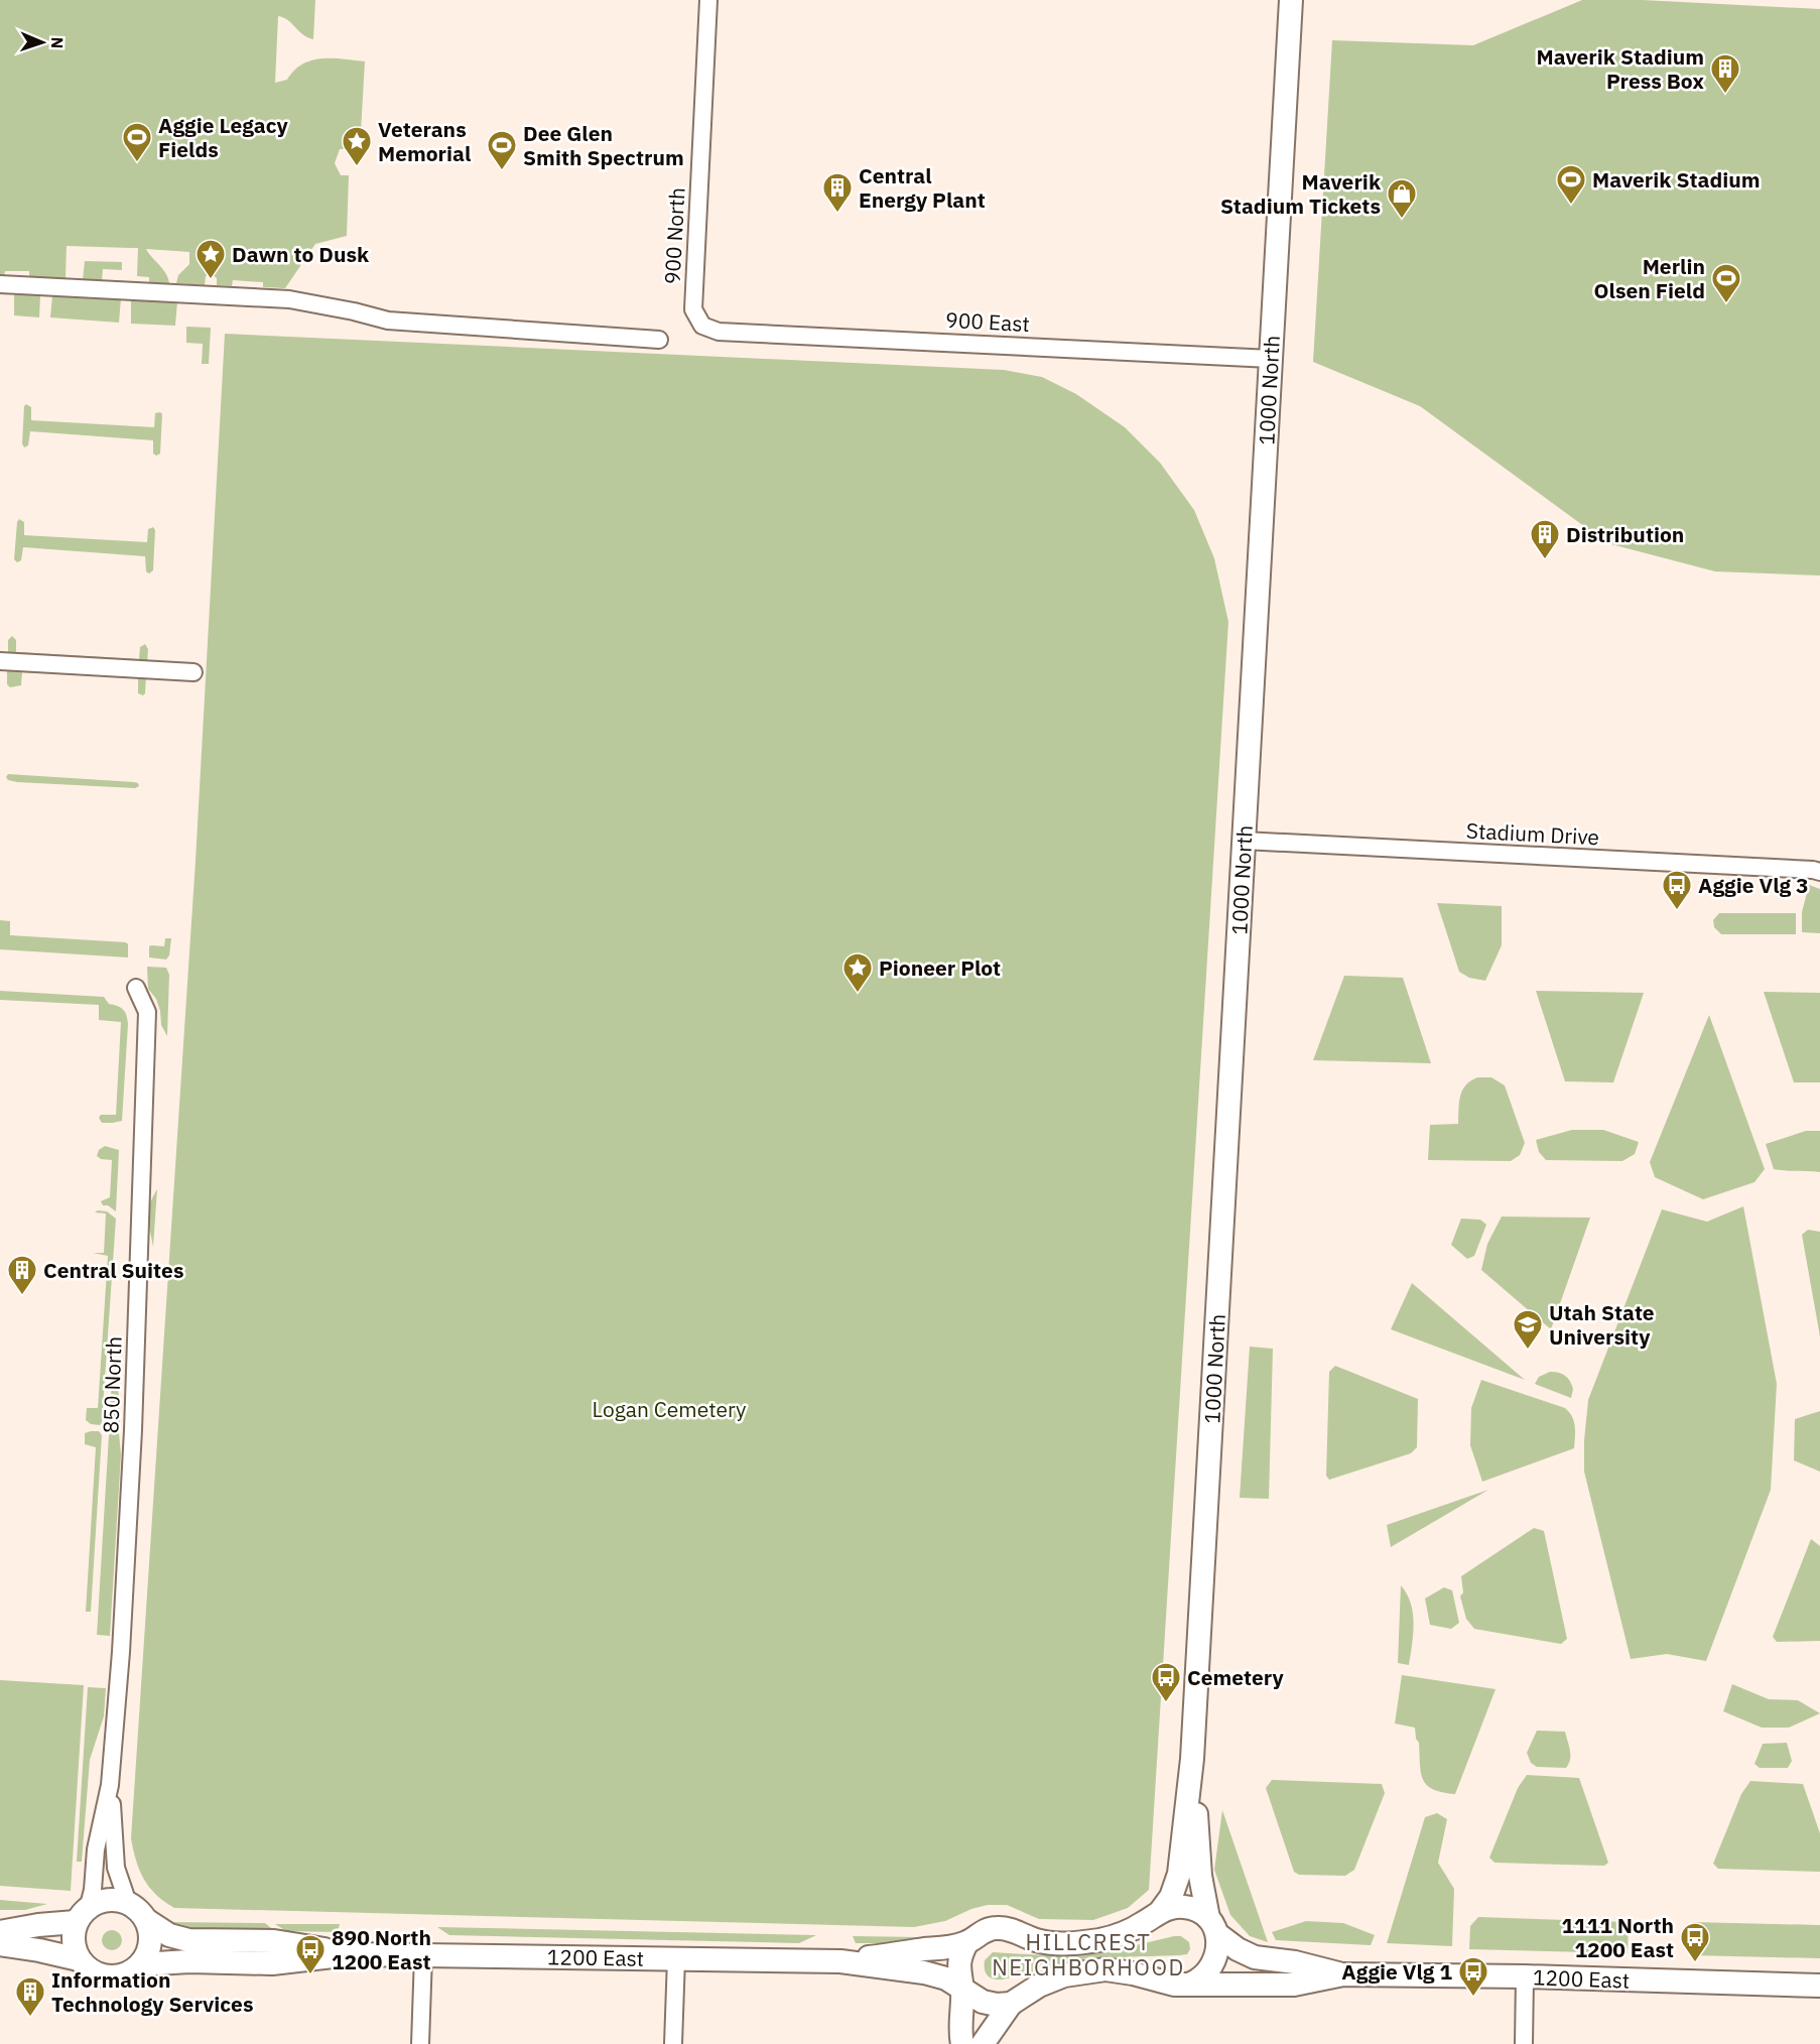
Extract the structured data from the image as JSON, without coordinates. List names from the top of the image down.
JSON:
{
  "streets": {
    "main road": ["1000 North", "1200 East"],
    "street": [
      "900 North",
      "900 East",
      "Stadium Drive",
      "850 North"
    ]
  },
  "crossings": [
    ["900 North", "900 East"],
    ["900 East", "1000 North"],
    ["1000 North", "Stadium Drive"],
    ["1000 North", "1200 East"],
    ["850 North", "1200 East"]
  ],
  "districts": ["HILLCREST NEIGHBORHOOD"],
  "parks": ["Logan Cemetery"],
  "places": {
    "building": [
      "Maverik Stadium Press Box",
      "Central Energy Plant",
      "Distribution",
      "Central Suites",
      "Information Technology Services"
    ],
    "sports": [
      "Aggie Legacy Fields",
      "Dee Glen Smith Spectrum",
      "Maverik Stadium",
      "Merlin Olsen Field"
    ],
    "place": ["Veterans Memorial", "Dawn to Dusk", "Pioneer Plot"],
    "shop": ["Maverik Stadium Tickets"],
    "bus stop": [
      "Aggie Vlg 3",
      "Cemetery",
      "1111 North 1200 East",
      "890 North 1200 East",
      "Aggie Vlg 1"
    ],
    "school or university": ["Utah State University"]
  },
  "north": "right"
}
